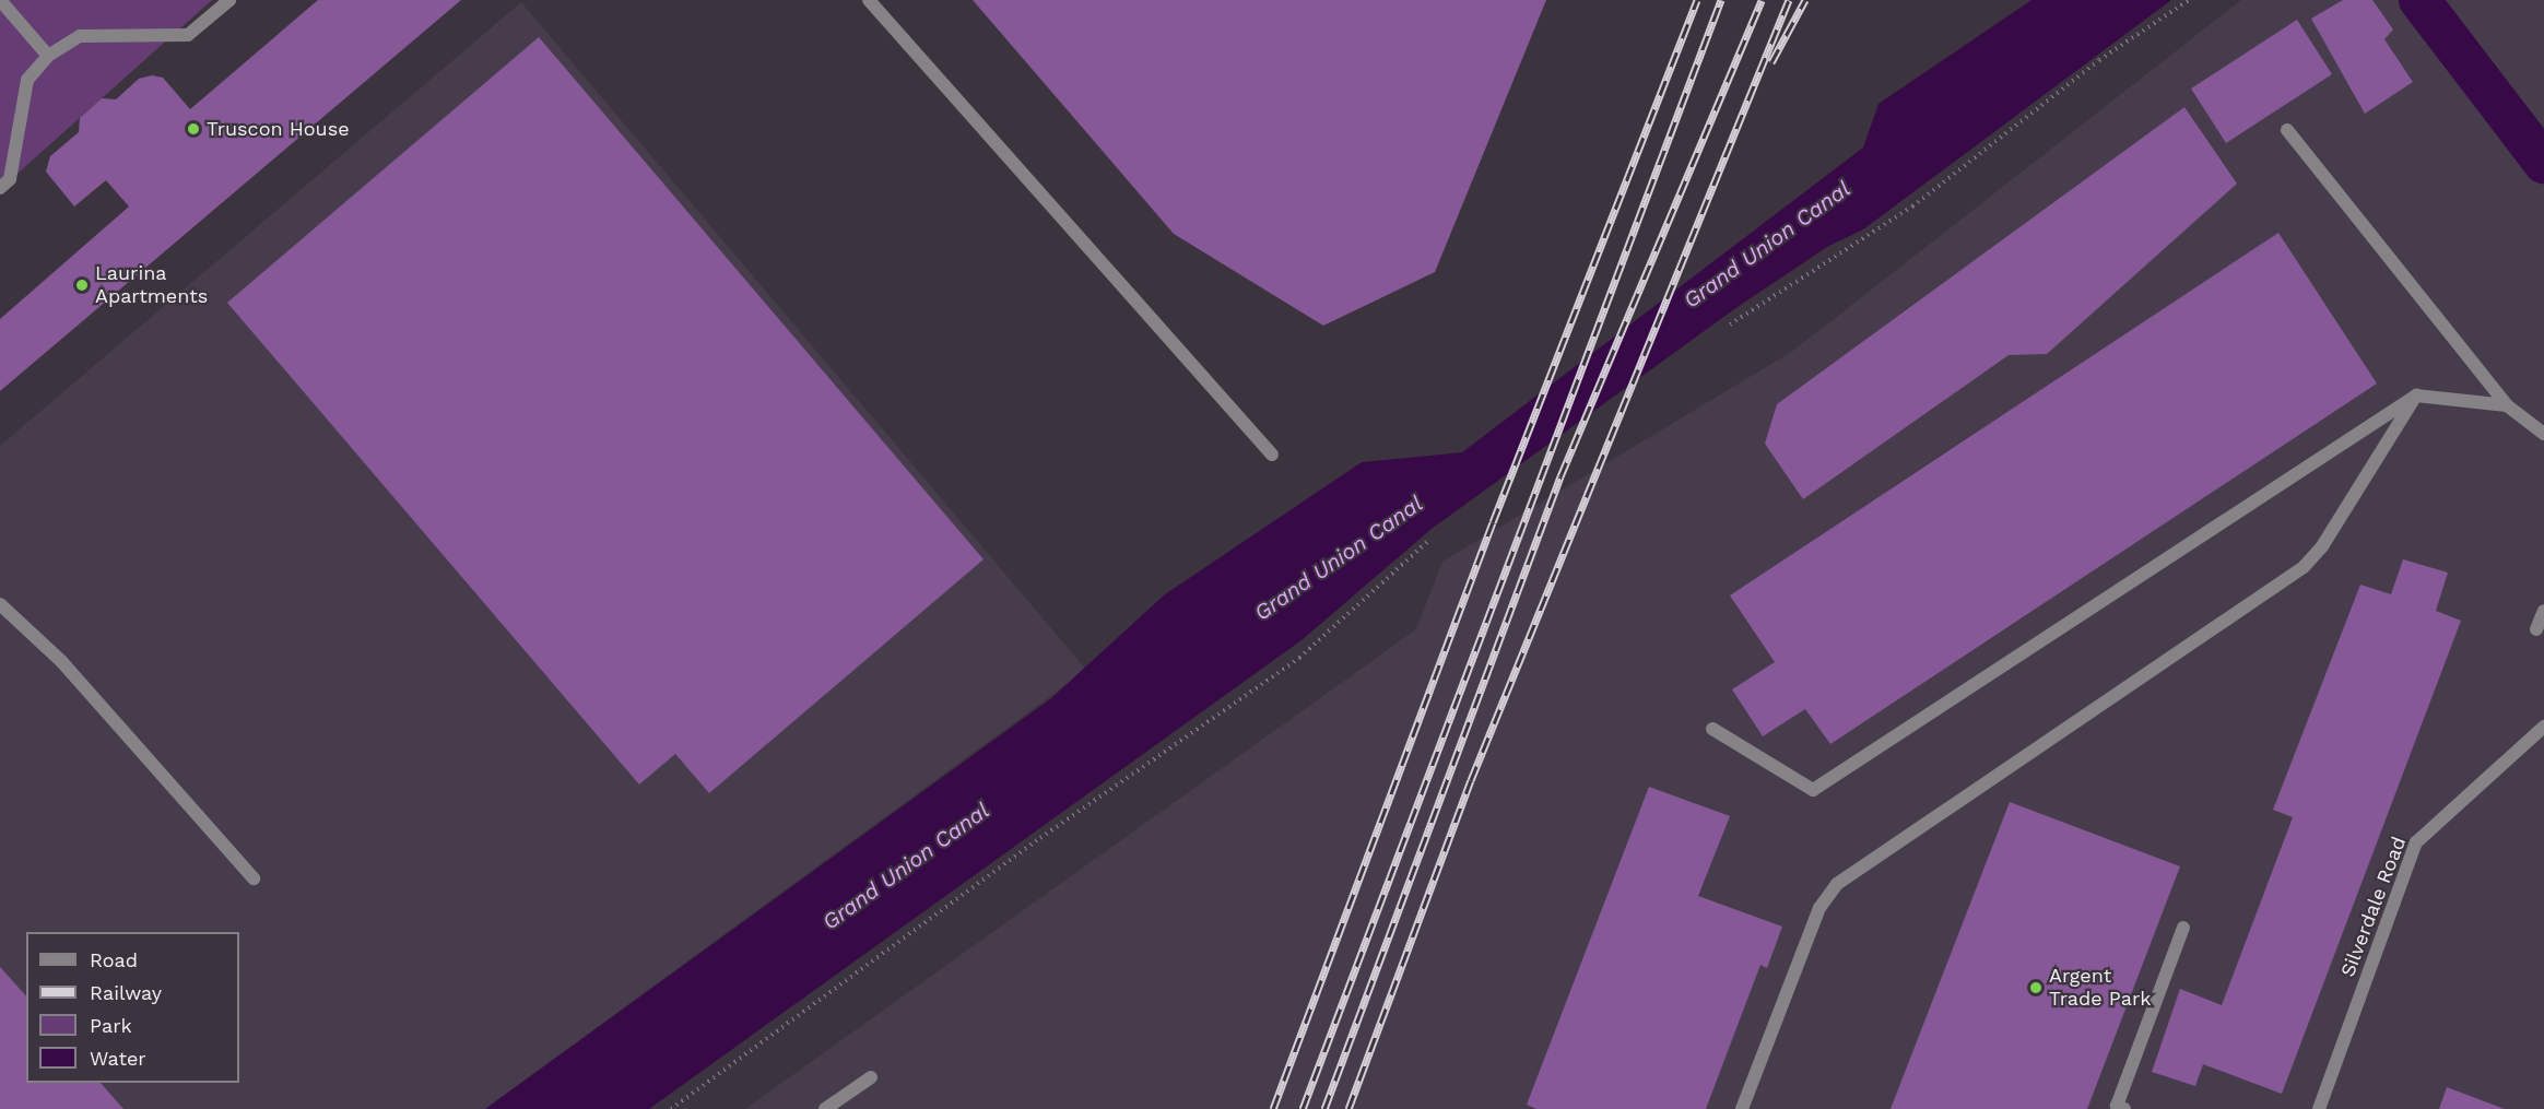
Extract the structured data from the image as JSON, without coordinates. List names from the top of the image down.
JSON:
{
  "streets": {
    "street": ["Silverdale Road"]
  },
  "water": ["Grand Union Canal"],
  "places": ["Truscon House", "Laurina Apartments", "Argent Trade Park"],
  "legend": [
    "Road",
    "Railway",
    "Park",
    "Water"
  ]
}
